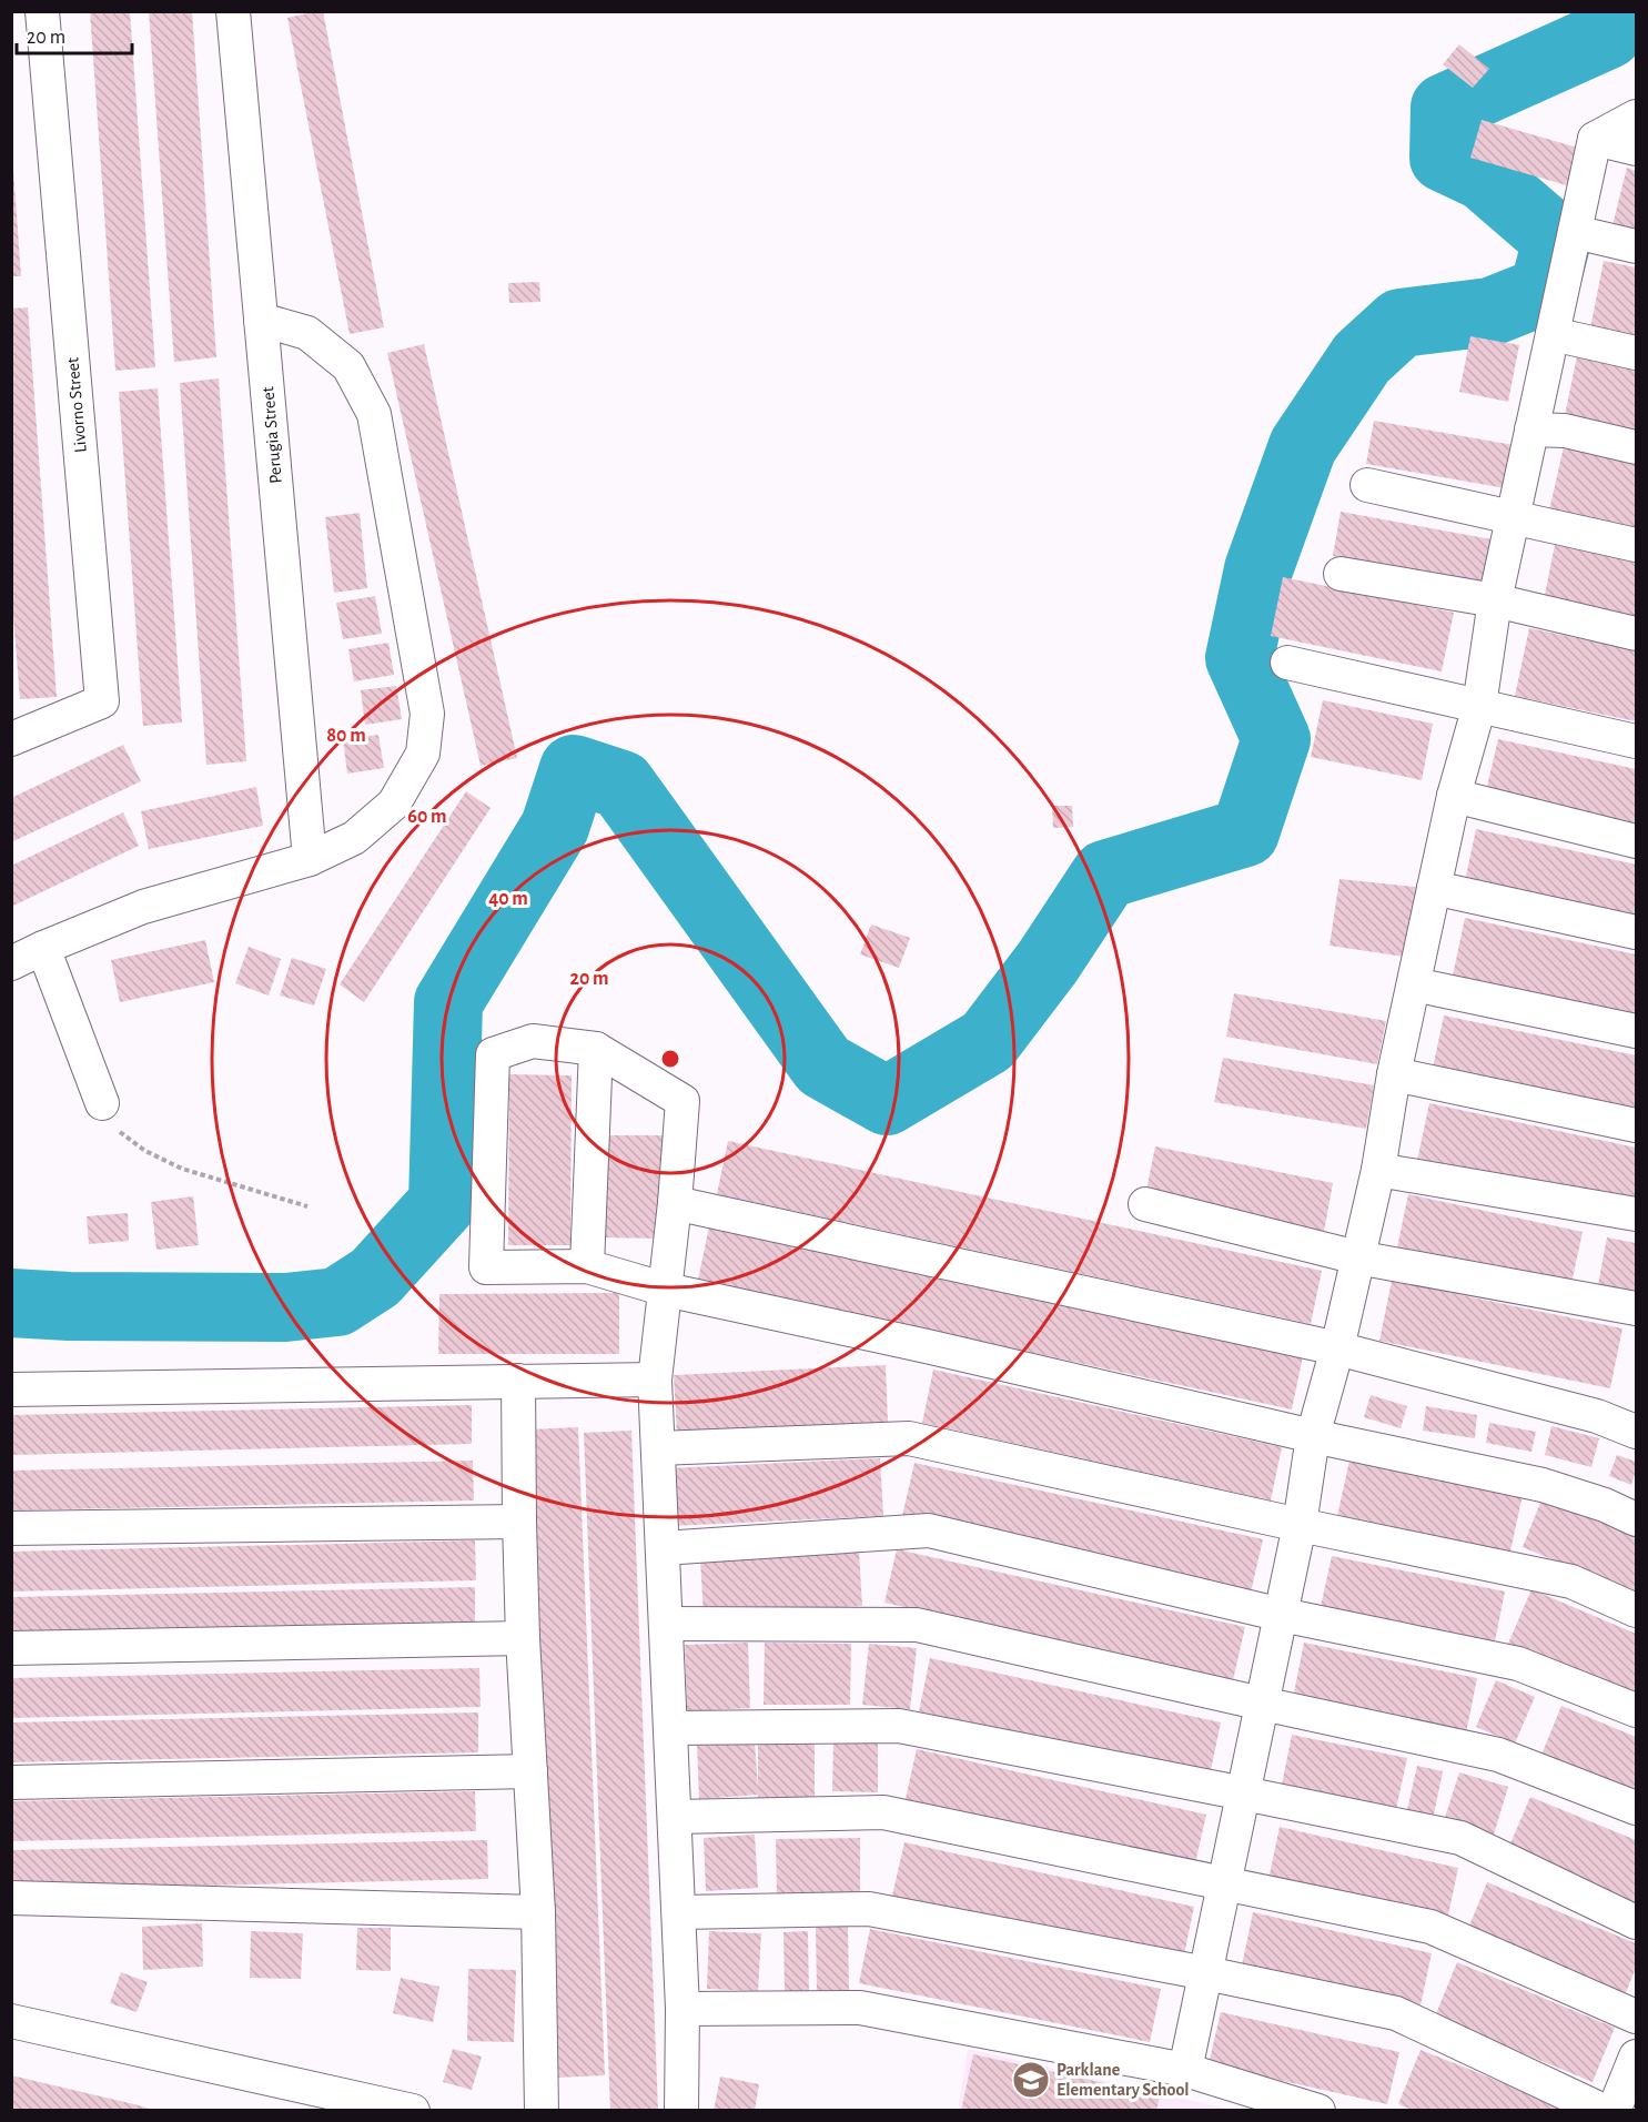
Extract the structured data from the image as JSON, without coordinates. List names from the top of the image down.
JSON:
{
  "streets": {
    "street": ["Livorno Street", "Perugia Street"]
  },
  "places": {
    "school or university": ["Parklane Elementary School"]
  },
  "scale_bar": "20 m",
  "rings": [
    "80 m",
    "60 m",
    "40 m",
    "20 m"
  ]
}
